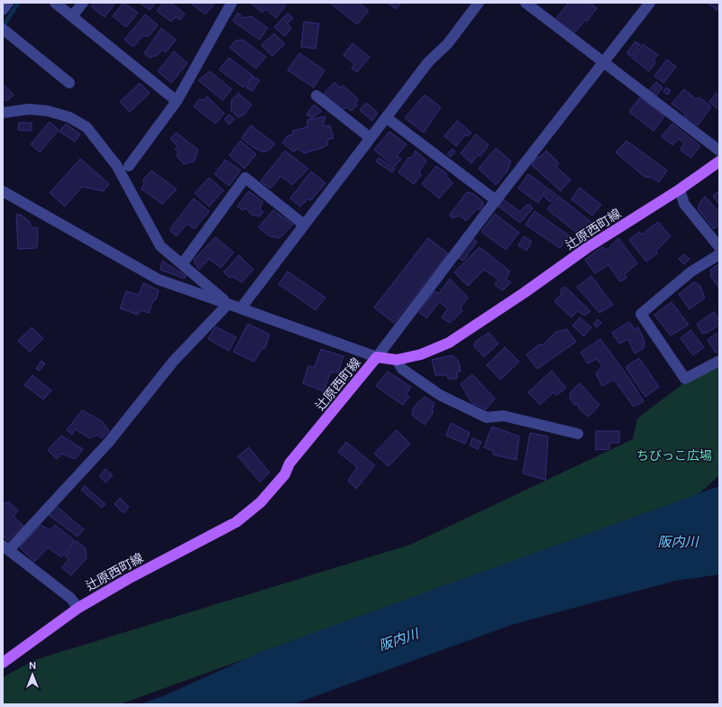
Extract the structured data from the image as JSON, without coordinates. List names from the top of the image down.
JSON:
{
  "streets": {
    "main road": ["辻原西町線"]
  },
  "water": ["阪内川"],
  "parks": ["ちびっこ広場"],
  "north": "top"
}
